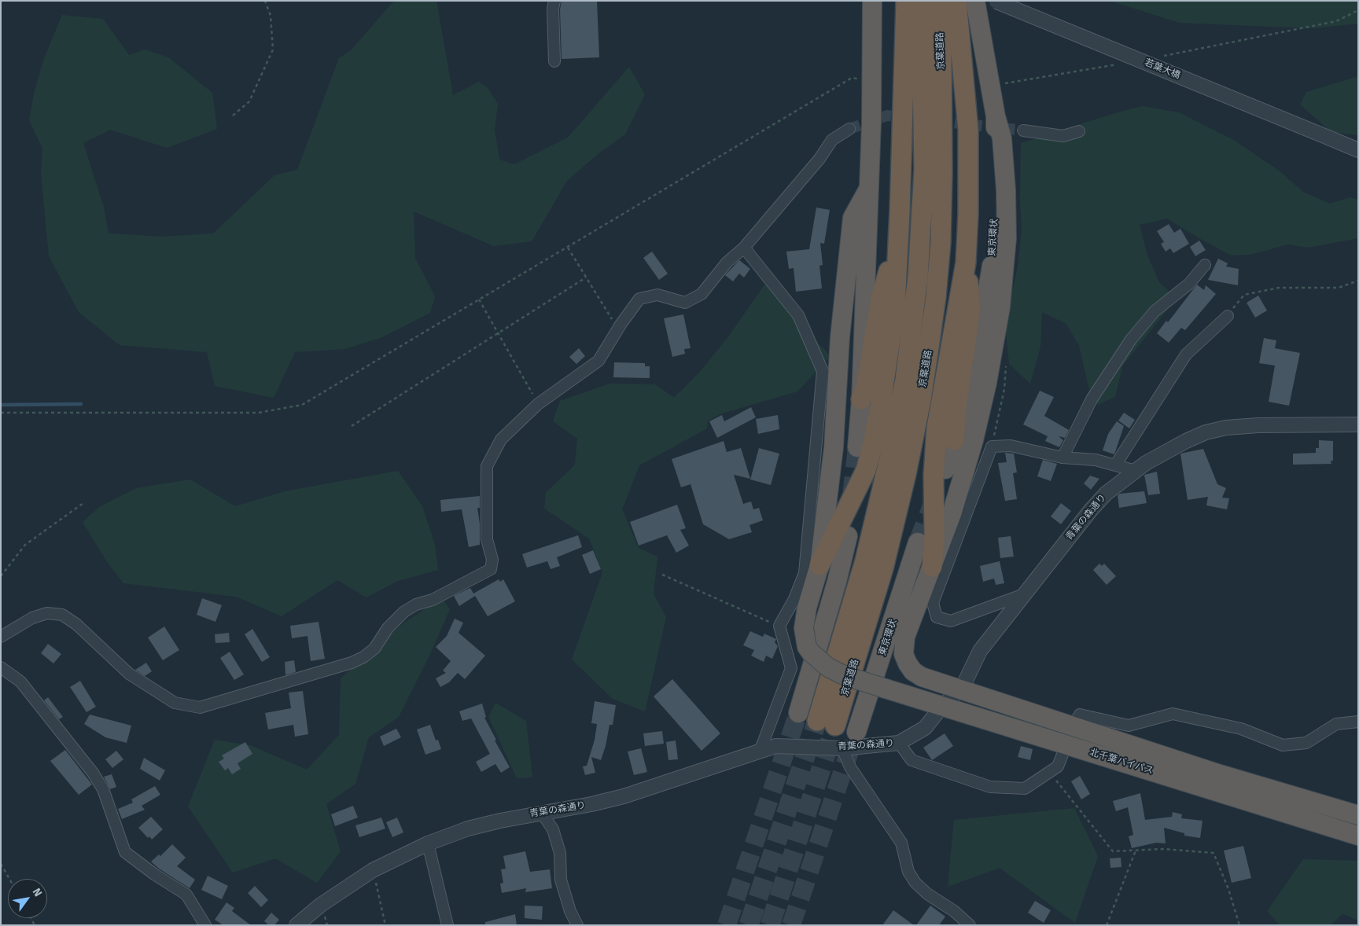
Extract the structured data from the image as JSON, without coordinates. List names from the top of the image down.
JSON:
{
  "streets": {
    "highway": ["京葉道路", "東京環状", "北千葉バイパス"],
    "street": ["若葉大橋", "青葉の森通り"]
  },
  "crossings": [
    ["青葉の森通り", "北千葉バイパス"]
  ],
  "north": "top right"
}
